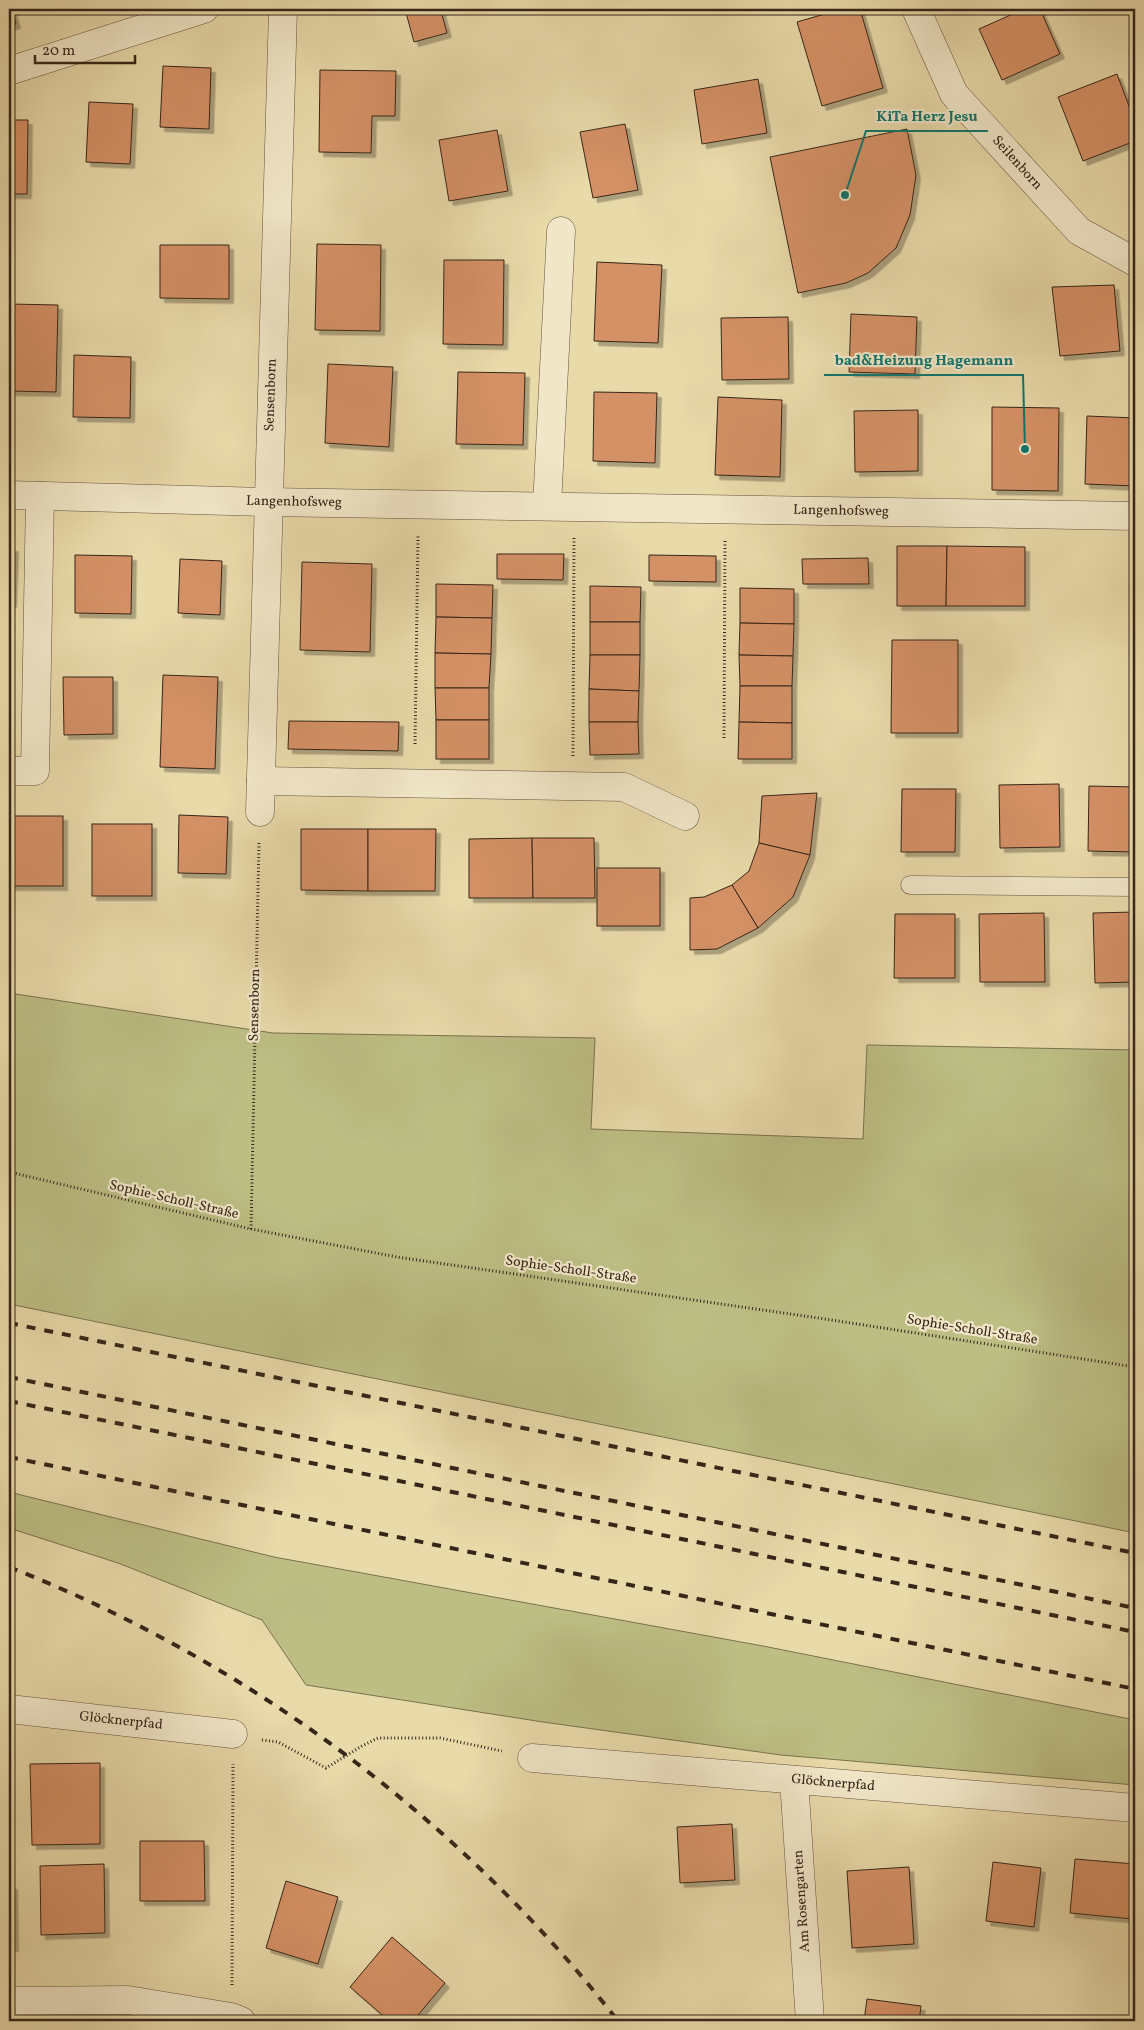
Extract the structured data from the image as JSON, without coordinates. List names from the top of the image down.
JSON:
{
  "streets": {
    "street": [
      "Seilenborn",
      "Sensenborn",
      "Langenhofsweg",
      "Glöcknerpfad",
      "Am Rosengarten"
    ],
    "path": ["Sophie-Scholl-Straße"]
  },
  "crossings": [
    ["Sensenborn", "Langenhofsweg"],
    ["Sensenborn", "Sophie-Scholl-Straße"],
    ["Glöcknerpfad", "Am Rosengarten"]
  ],
  "places": ["KiTa Herz Jesu", "bad&Heizung Hagemann"],
  "scale_bar": "20 m"
}
